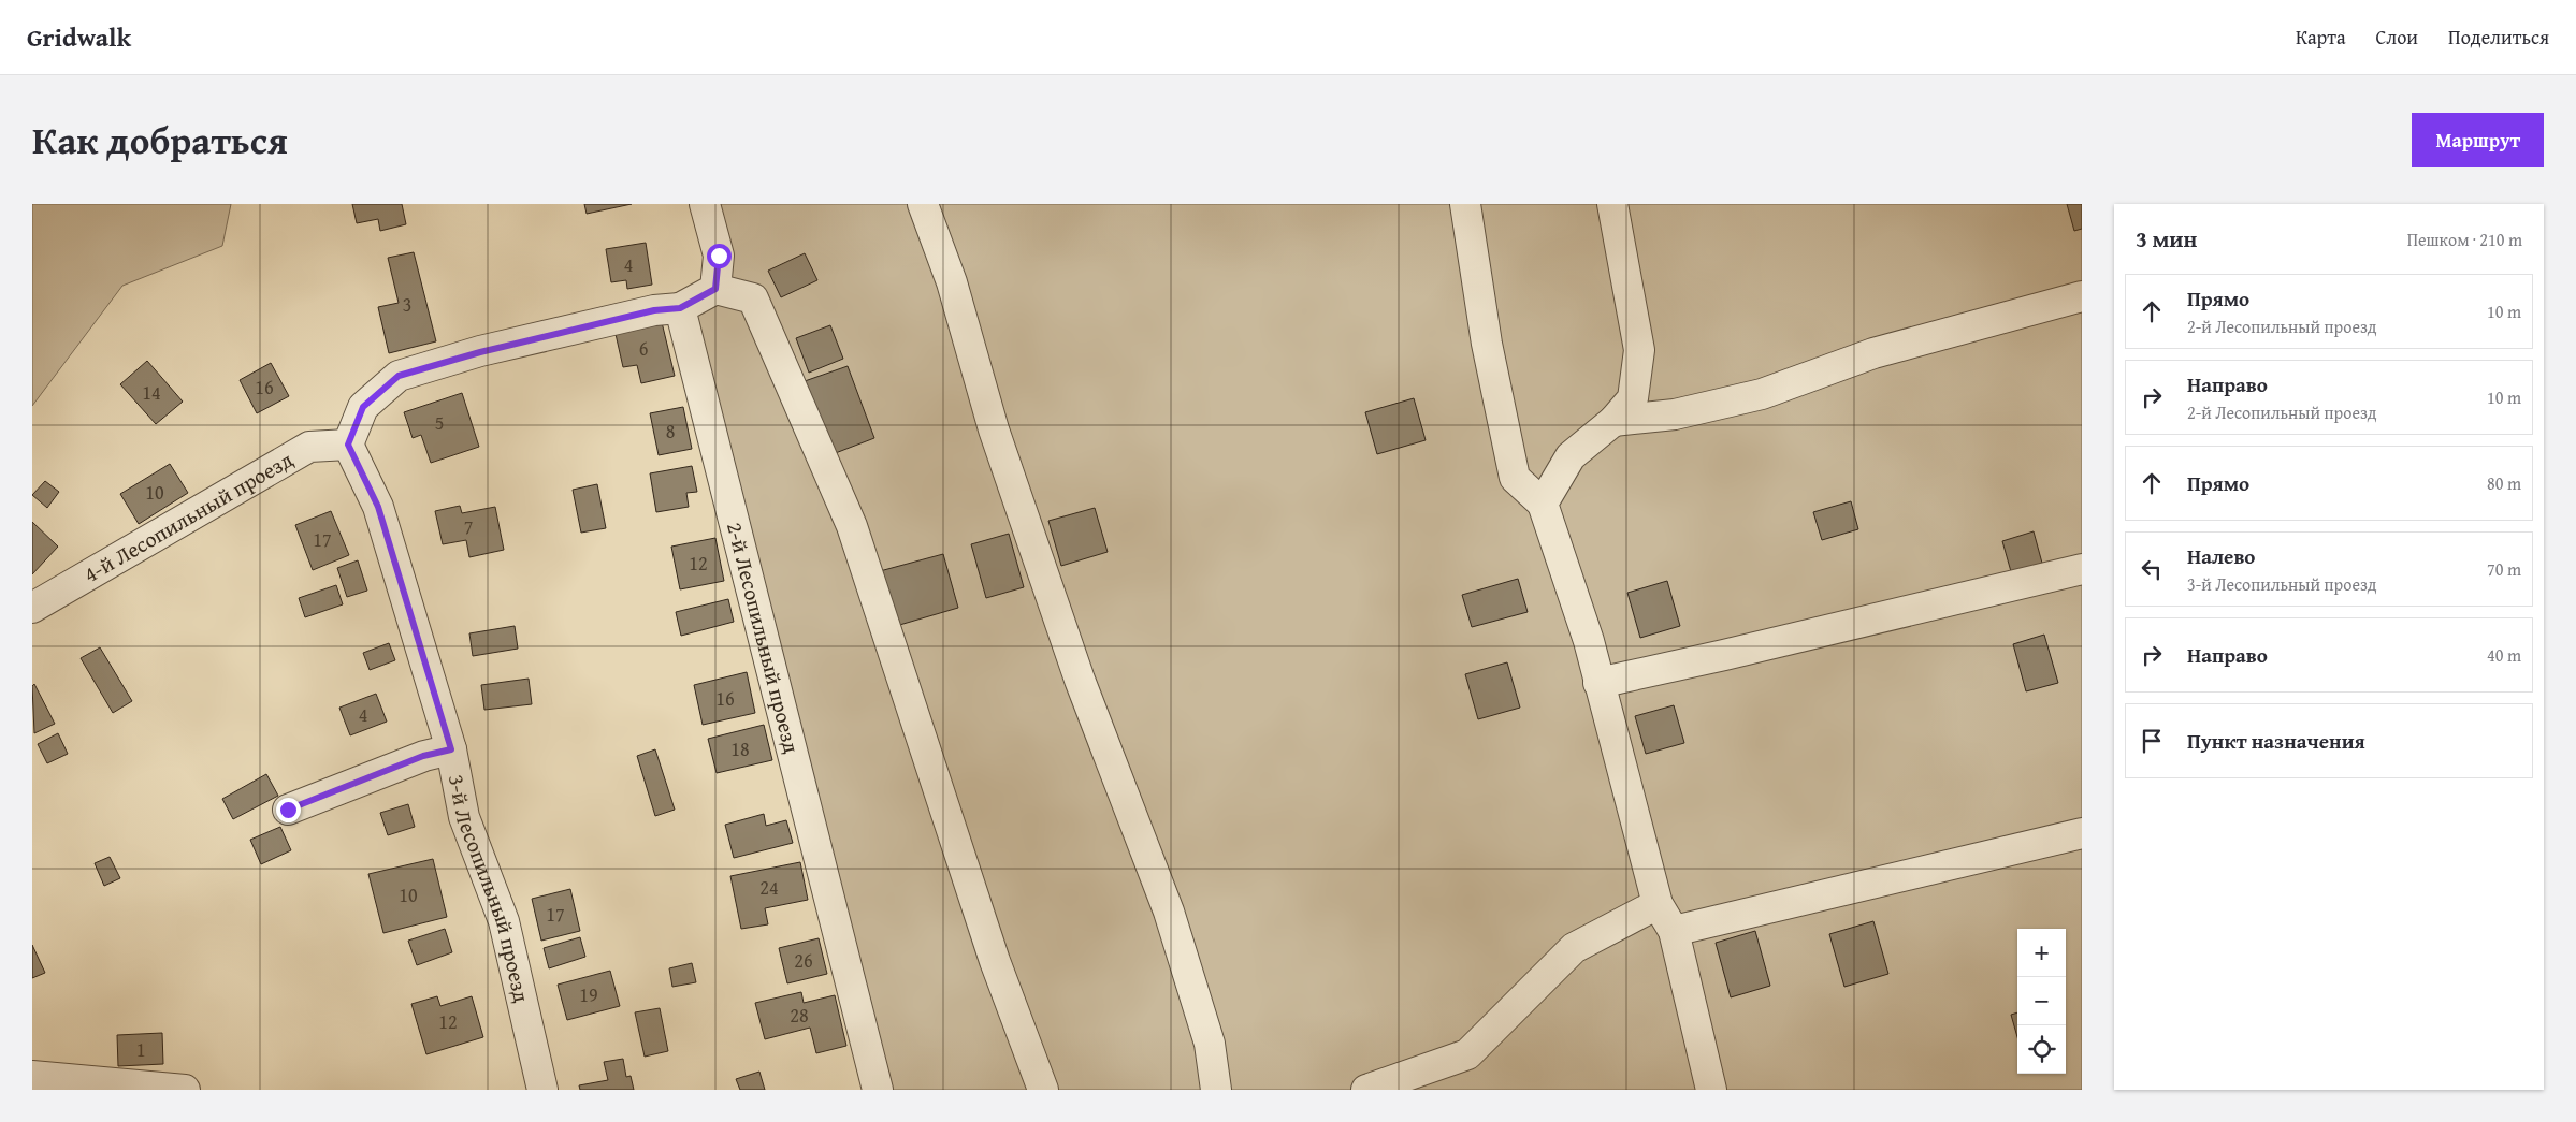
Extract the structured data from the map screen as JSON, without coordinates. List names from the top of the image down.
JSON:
{
  "streets": {
    "street": ["4-й Лесопильный проезд", "2-й Лесопильный проезд", "3-й Лесопильный проезд"]
  },
  "crossings": [
    ["4-й Лесопильный проезд", "3-й Лесопильный проезд"]
  ],
  "house_numbers": [
    "4",
    "3",
    "6",
    "16",
    "14",
    "5",
    "8",
    "10",
    "7",
    "17",
    "12",
    "16",
    "4",
    "18",
    "24",
    "10",
    "17",
    "26",
    "19",
    "28",
    "12",
    "1"
  ],
  "page": {
    "header": "Gridwalk",
    "nav": ["Карта", "Слои", "Поделиться"],
    "title": "Как добраться",
    "buttons": "Маршрут",
    "heading": ["3 мин", "Пешком · 210 m"],
    "list": [
      ["Прямо", "2-й Лесопильный проезд", "10 m"],
      ["Направо", "2-й Лесопильный проезд", "10 m"],
      ["Прямо", "80 m"],
      ["Налево", "3-й Лесопильный проезд", "70 m"],
      ["Направо", "40 m"],
      "Пункт назначения"
    ],
    "map_buttons": ["+", "−"]
  }
}
